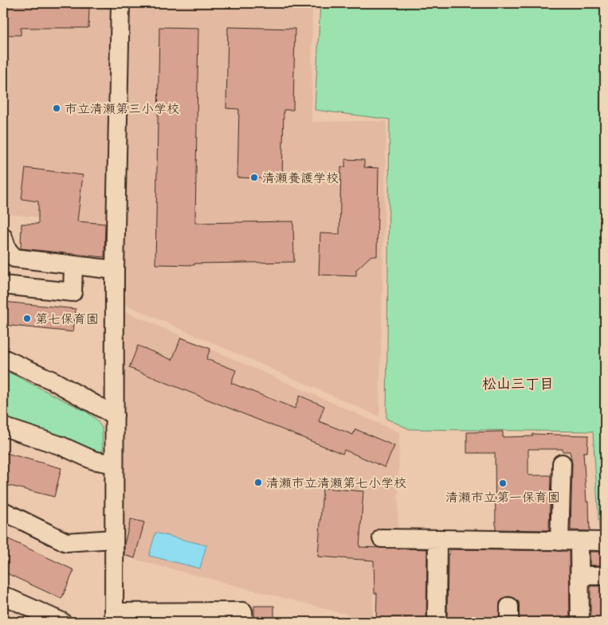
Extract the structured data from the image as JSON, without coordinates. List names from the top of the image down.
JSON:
{
  "districts": ["松山三丁目"],
  "places": [
    "市立清瀬第三小学校",
    "清瀬養護学校",
    "第七保育園",
    "清瀬市立清瀬第七小学校",
    "清瀬市立第一保育園"
  ]
}
